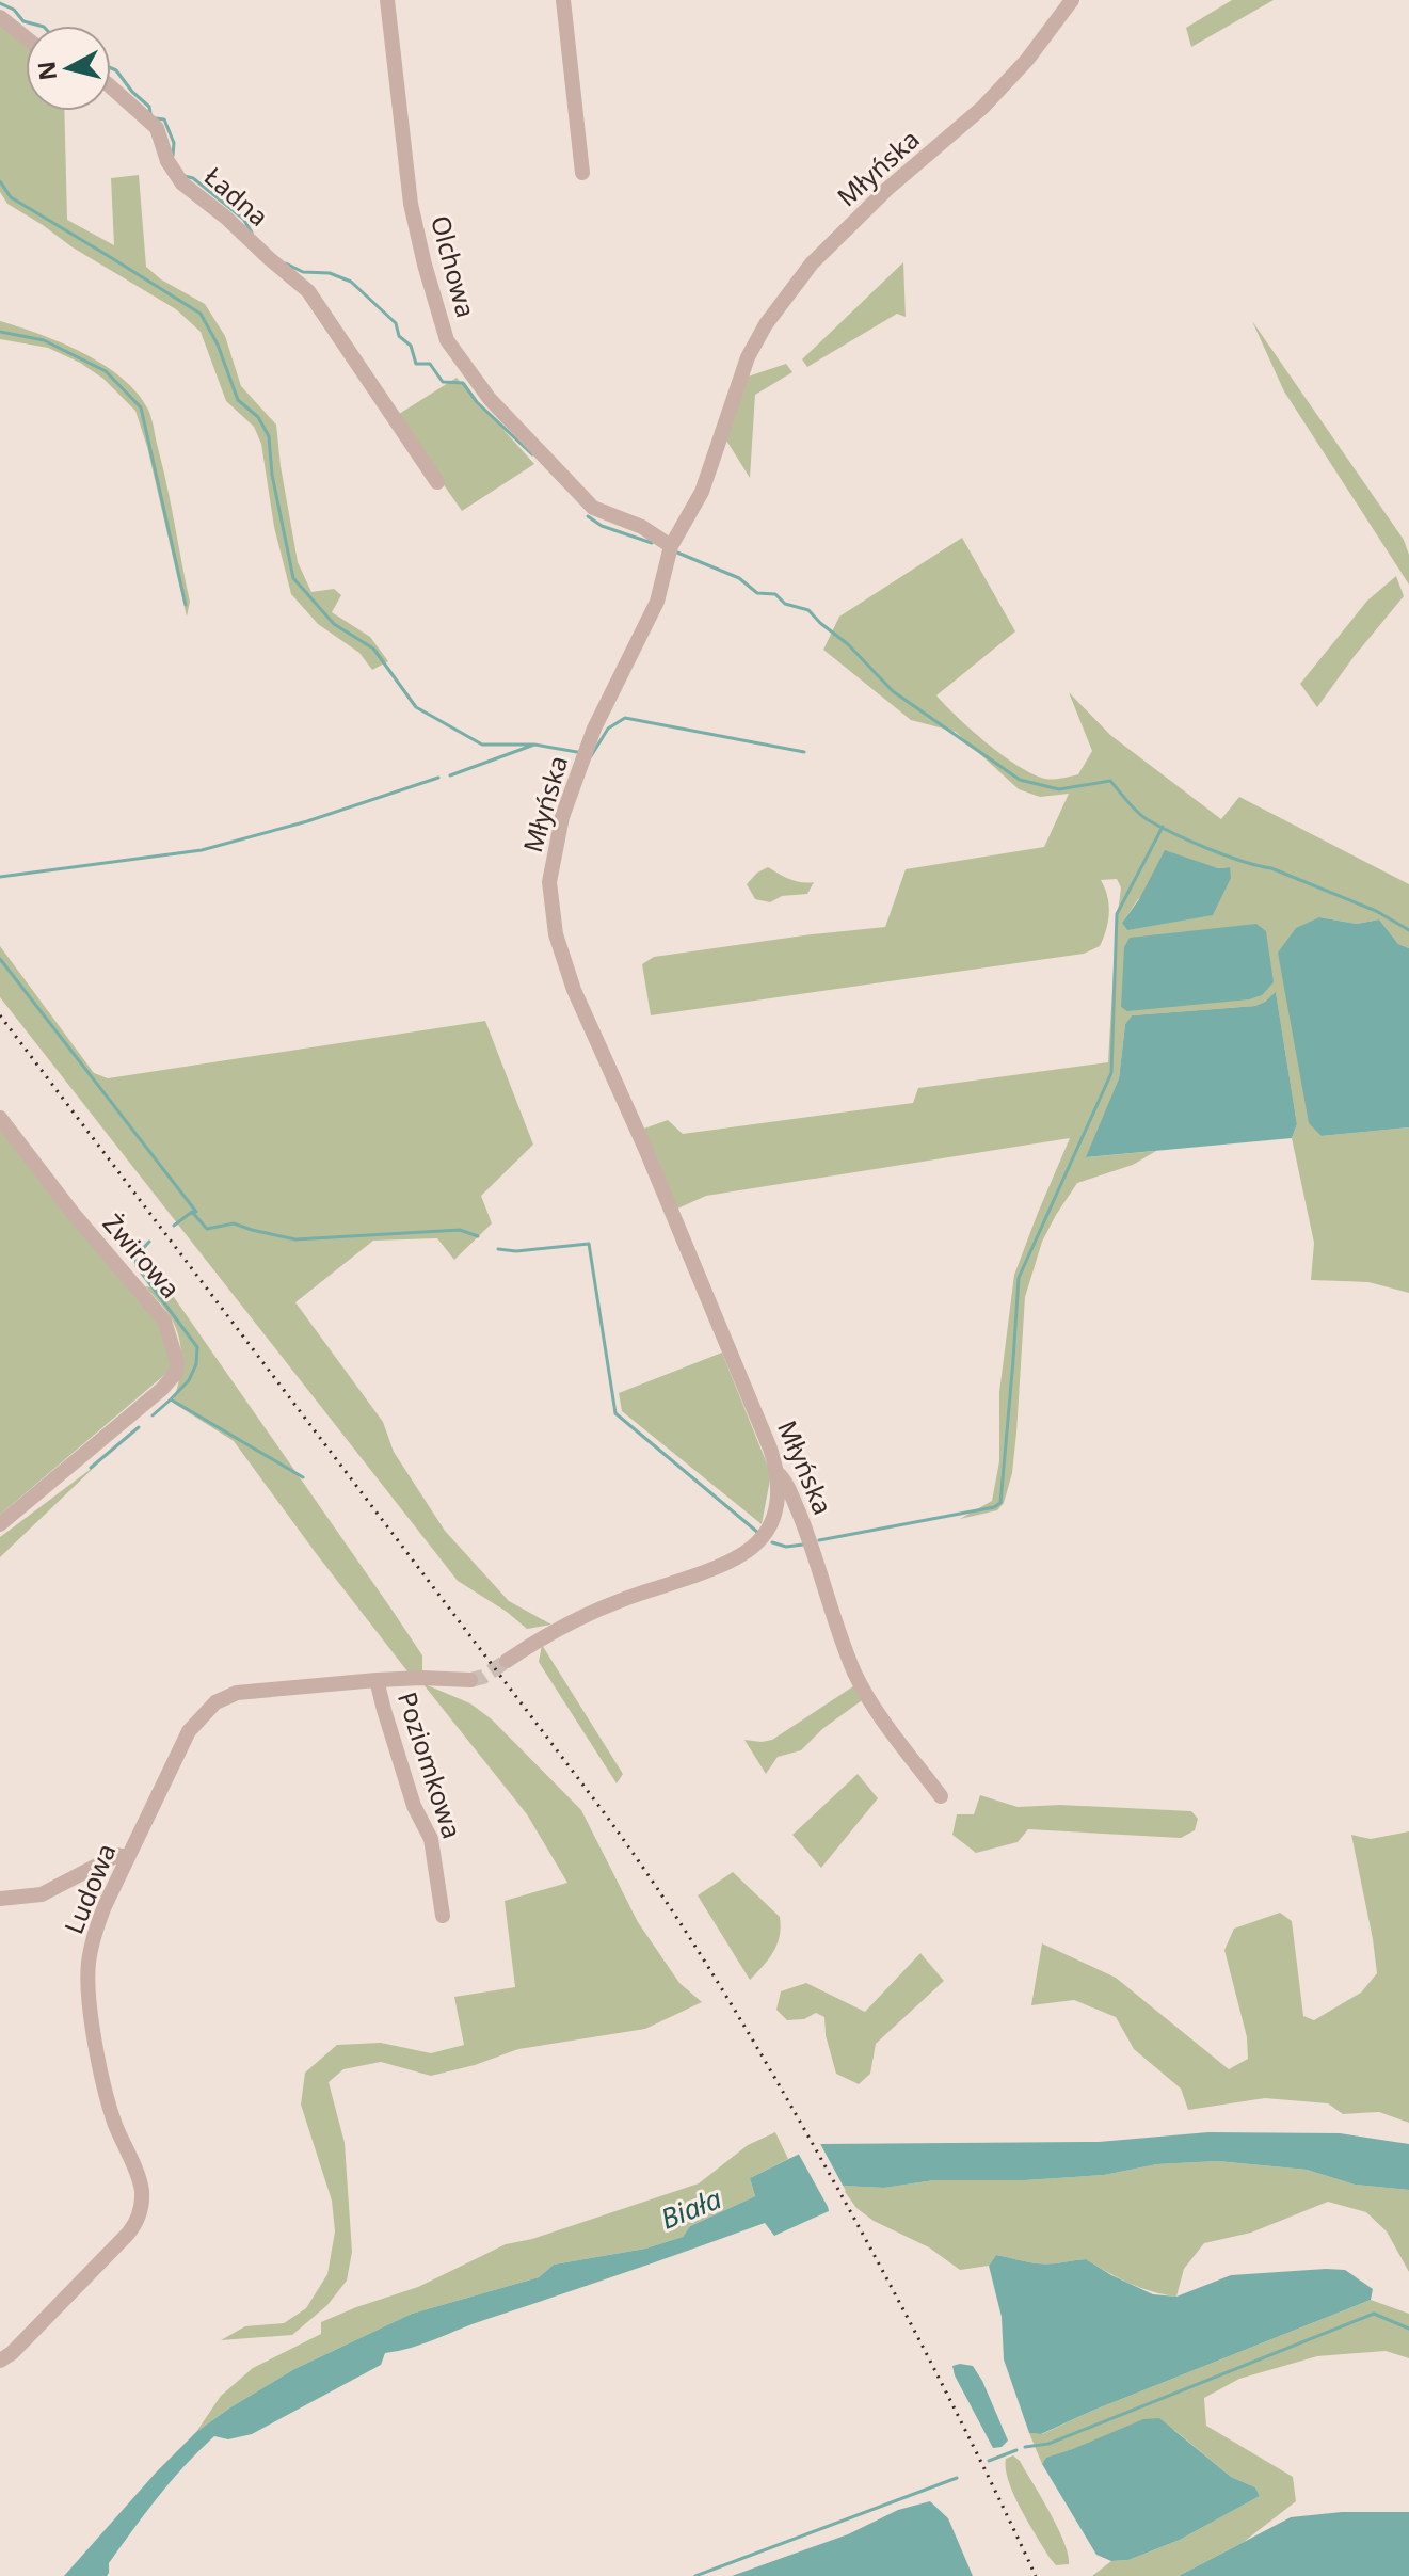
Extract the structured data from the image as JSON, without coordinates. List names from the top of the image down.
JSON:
{
  "streets": {
    "street": [
      "Młyńska",
      "Ładna",
      "Olchowa",
      "Żwirowa",
      "Poziomkowa",
      "Ludowa"
    ]
  },
  "crossings": [
    ["Młyńska", "Olchowa"],
    ["Poziomkowa", "Ludowa"]
  ],
  "water": ["Biała"],
  "north": "left"
}
